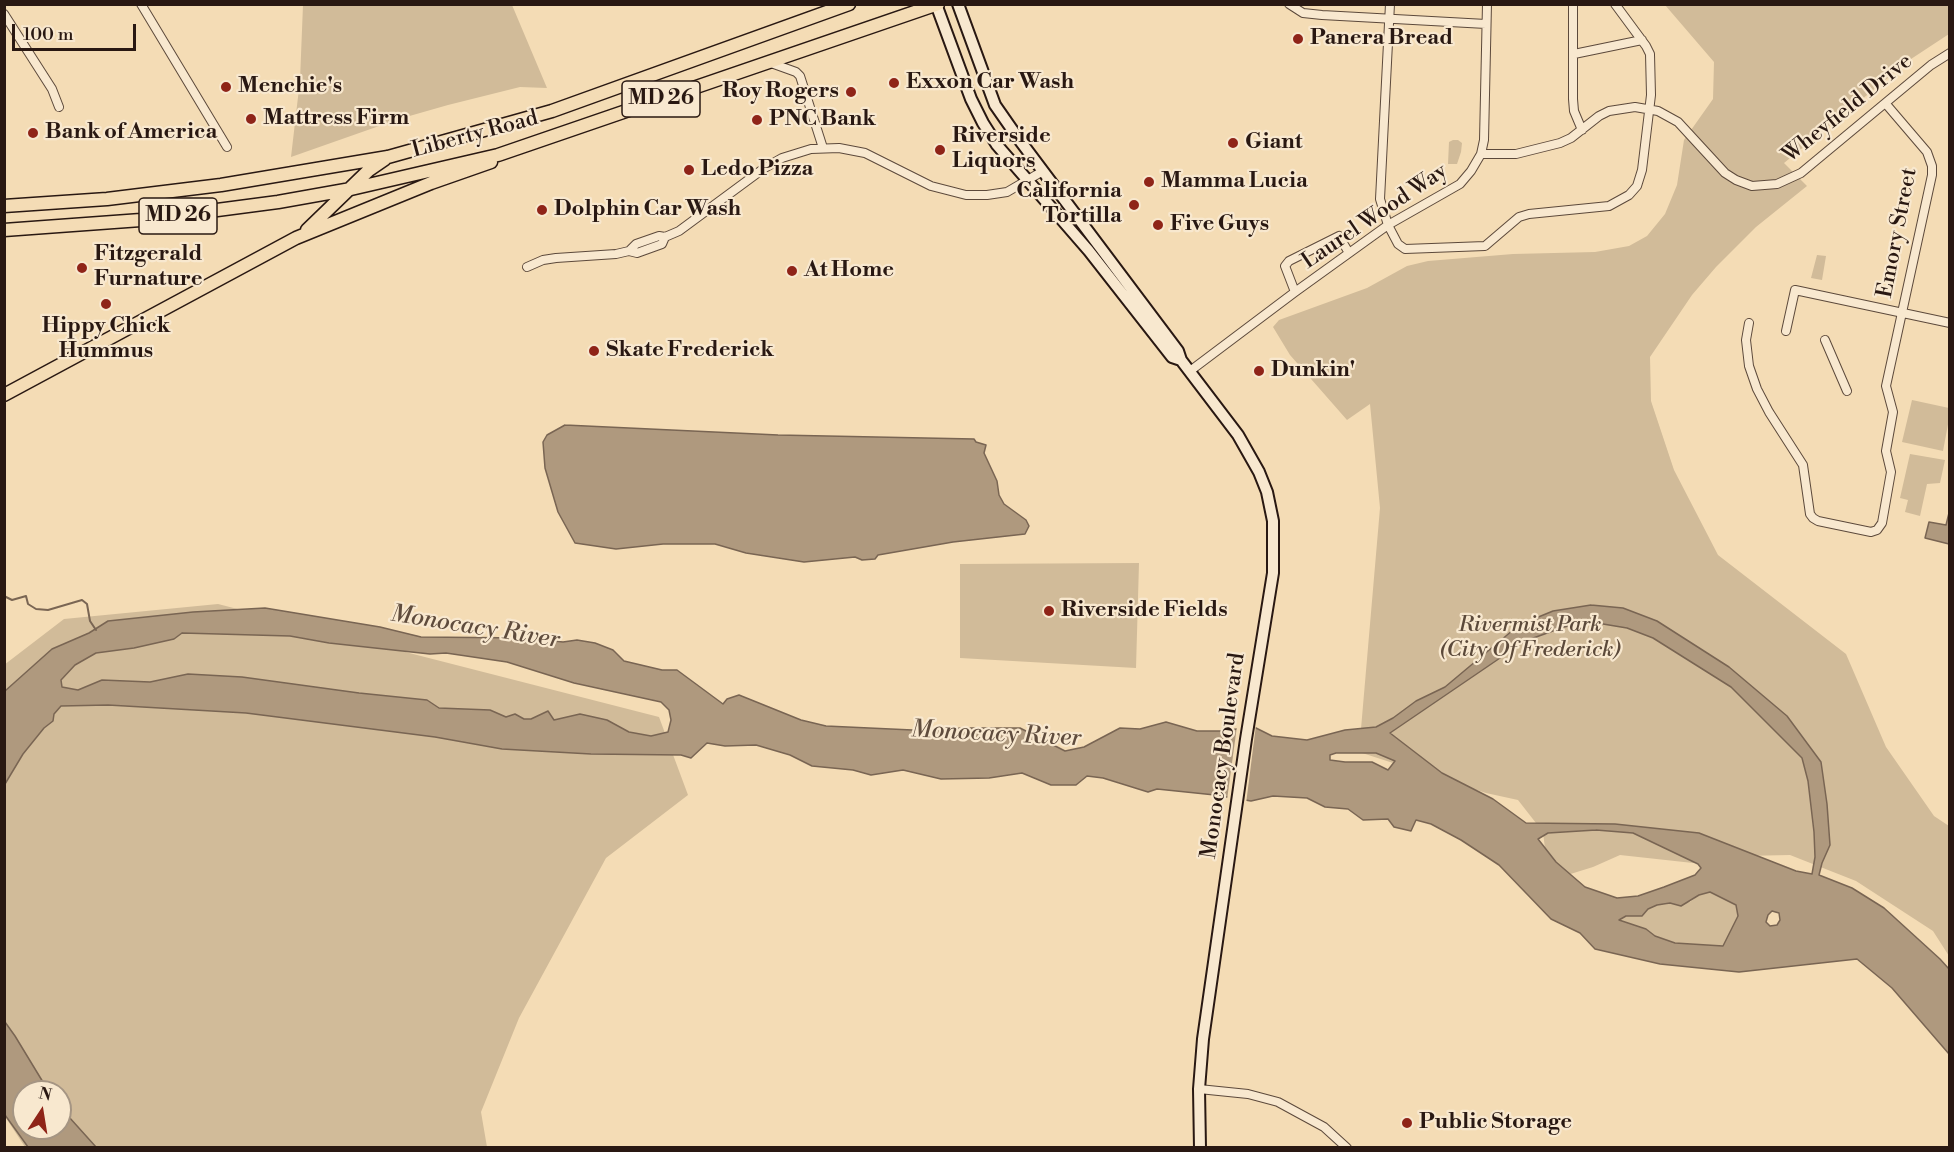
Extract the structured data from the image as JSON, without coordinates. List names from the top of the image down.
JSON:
{
  "streets": {
    "main road": ["MD 26", "Liberty Road", "Monocacy Boulevard"],
    "street": ["Wheyfield Drive", "Laurel Wood Way", "Emory Street"]
  },
  "crossings": [
    ["Wheyfield Drive", "Laurel Wood Way"],
    ["Wheyfield Drive", "Emory Street"],
    ["Liberty Road", "Monocacy Boulevard"],
    ["Laurel Wood Way", "Monocacy Boulevard"]
  ],
  "water": ["Monocacy River"],
  "parks": ["Rivermist Park (City Of Frederick)"],
  "places": [
    "Panera Bread",
    "Exxon Car Wash",
    "Menchie's",
    "Roy Rogers",
    "Mattress Firm",
    "PNC Bank",
    "Bank of America",
    "Giant",
    "Riverside Liquors",
    "Ledo Pizza",
    "Mamma Lucia",
    "California Tortilla",
    "Dolphin Car Wash",
    "Five Guys",
    "Fitzgerald Furnature",
    "At Home",
    "Hippy Chick Hummus",
    "Skate Frederick",
    "Dunkin'",
    "Riverside Fields",
    "Public Storage"
  ],
  "scale_bar": "100 m",
  "north": "top"
}
